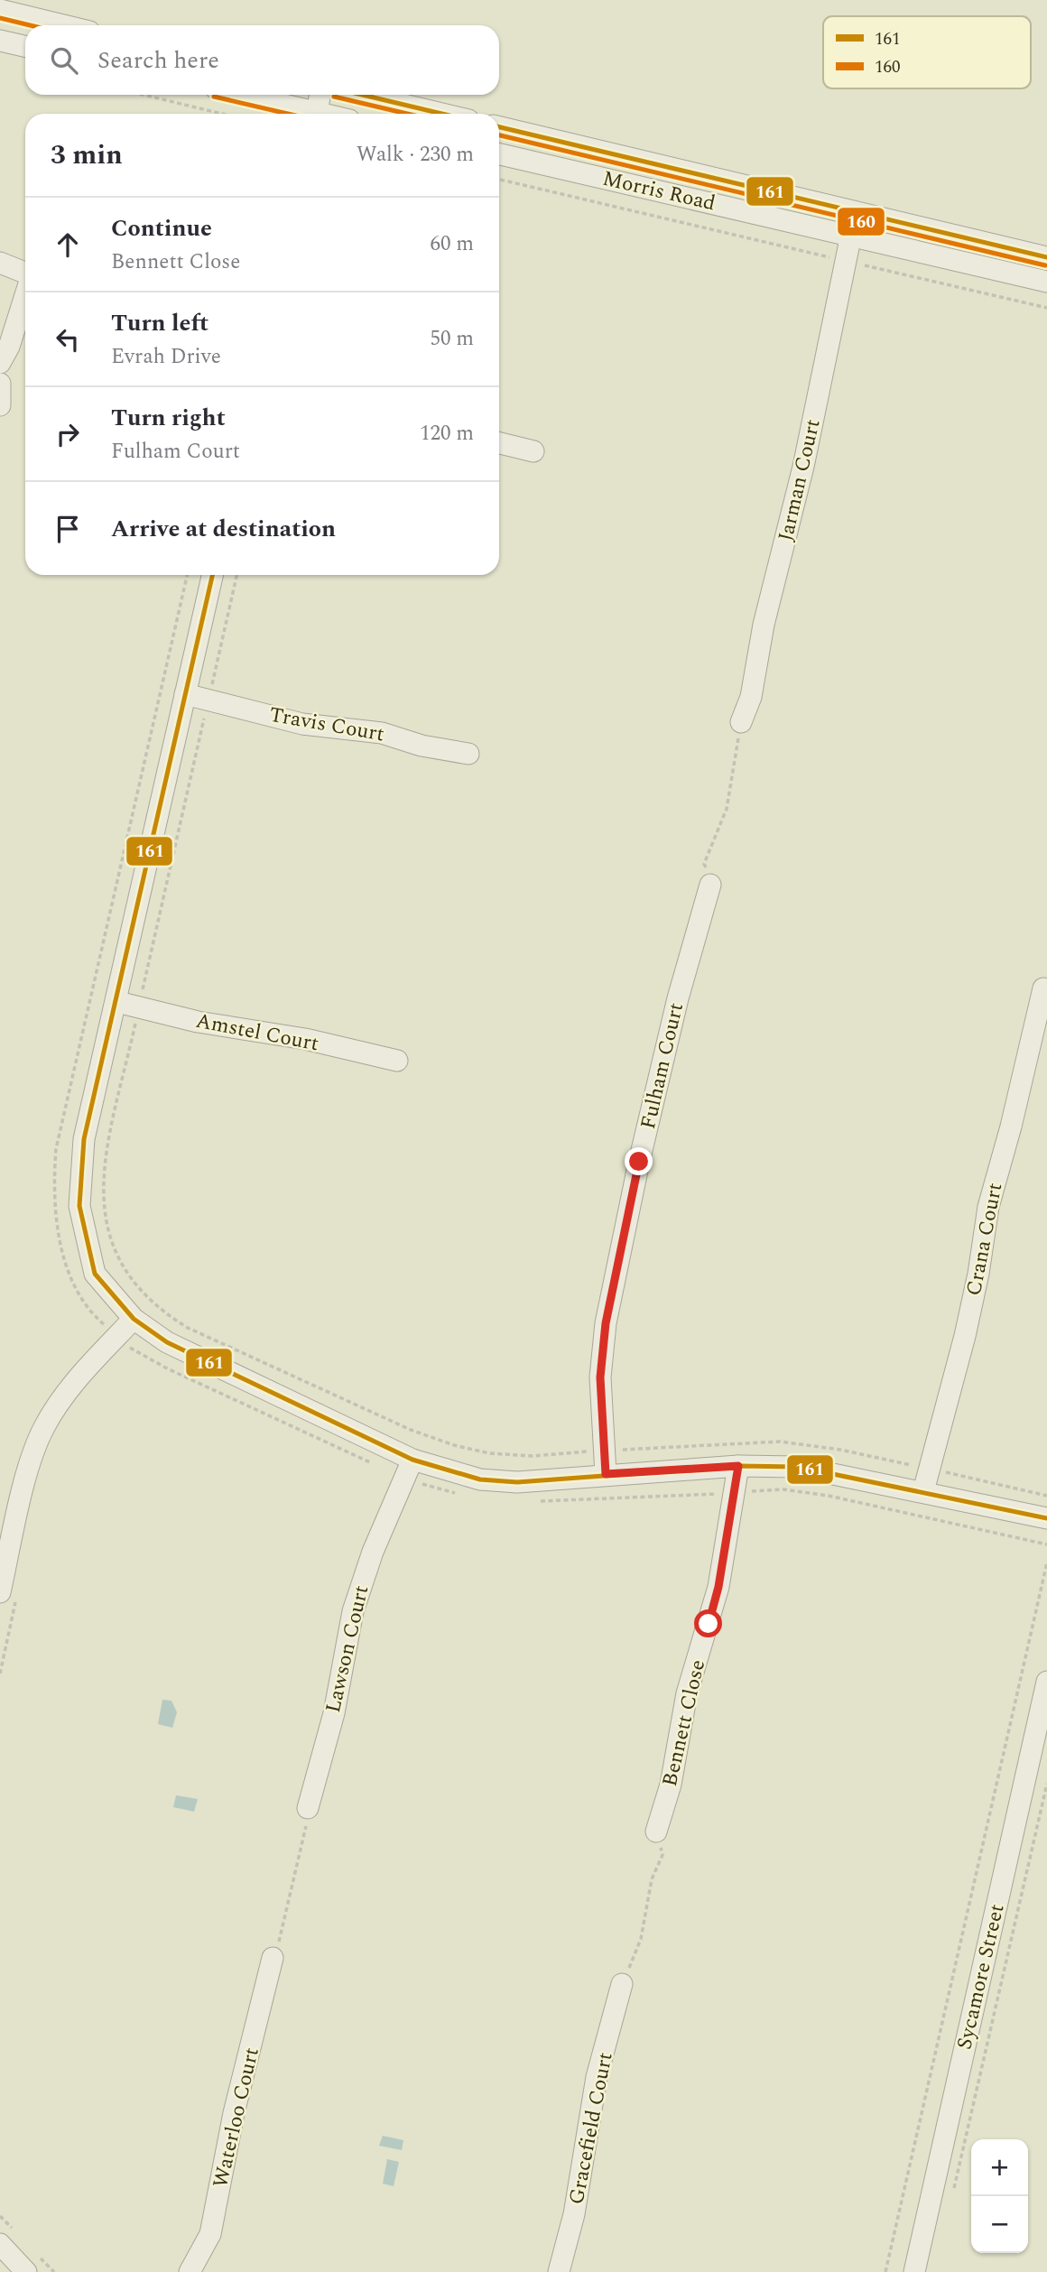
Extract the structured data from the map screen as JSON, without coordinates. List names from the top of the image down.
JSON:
{
  "streets": {
    "street": [
      "Morris Road",
      "Jarman Court",
      "Travis Court",
      "Amstel Court",
      "Fulham Court",
      "Crana Court",
      "Lawson Court",
      "Bennett Close",
      "Sycamore Street",
      "Waterloo Court",
      "Gracefield Court"
    ]
  },
  "crossings": [
    ["Morris Road", "Jarman Court"]
  ],
  "lines": ["transit line 160", "transit line 161"],
  "legend": ["161", "160"],
  "page": {
    "search": "Search here",
    "heading": ["3 min", "Walk · 230 m"],
    "list": [
      ["Continue", "Bennett Close", "60 m"],
      ["Turn left", "Evrah Drive", "50 m"],
      ["Turn right", "Fulham Court", "120 m"],
      "Arrive at destination"
    ],
    "map_buttons": ["+", "−"]
  }
}
